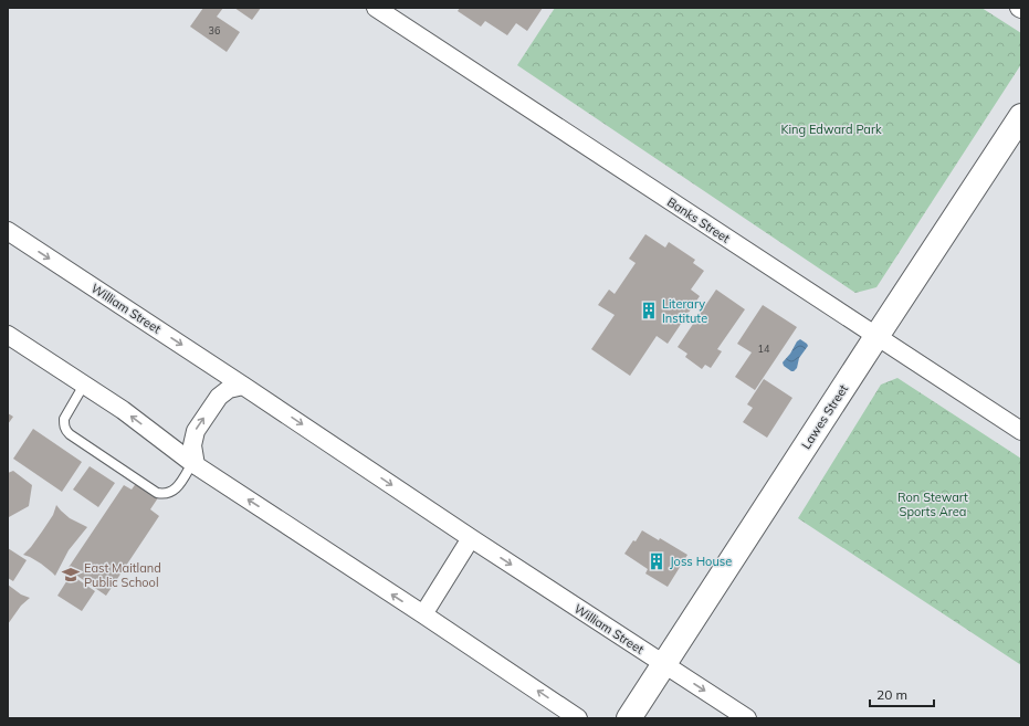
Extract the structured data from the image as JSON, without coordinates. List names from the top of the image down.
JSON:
{
  "streets": {
    "main road": ["Lawes Street"],
    "street": ["Banks Street", "William Street"]
  },
  "crossings": [
    ["Banks Street", "Lawes Street"],
    ["William Street", "Lawes Street"]
  ],
  "parks": ["King Edward Park", "Ron Stewart Sports Area"],
  "places": {
    "building": ["Literary Institute", "Joss House"],
    "school or university": ["East Maitland Public School"]
  },
  "house_numbers": ["36", "14"],
  "scale_bar": "20 m"
}
